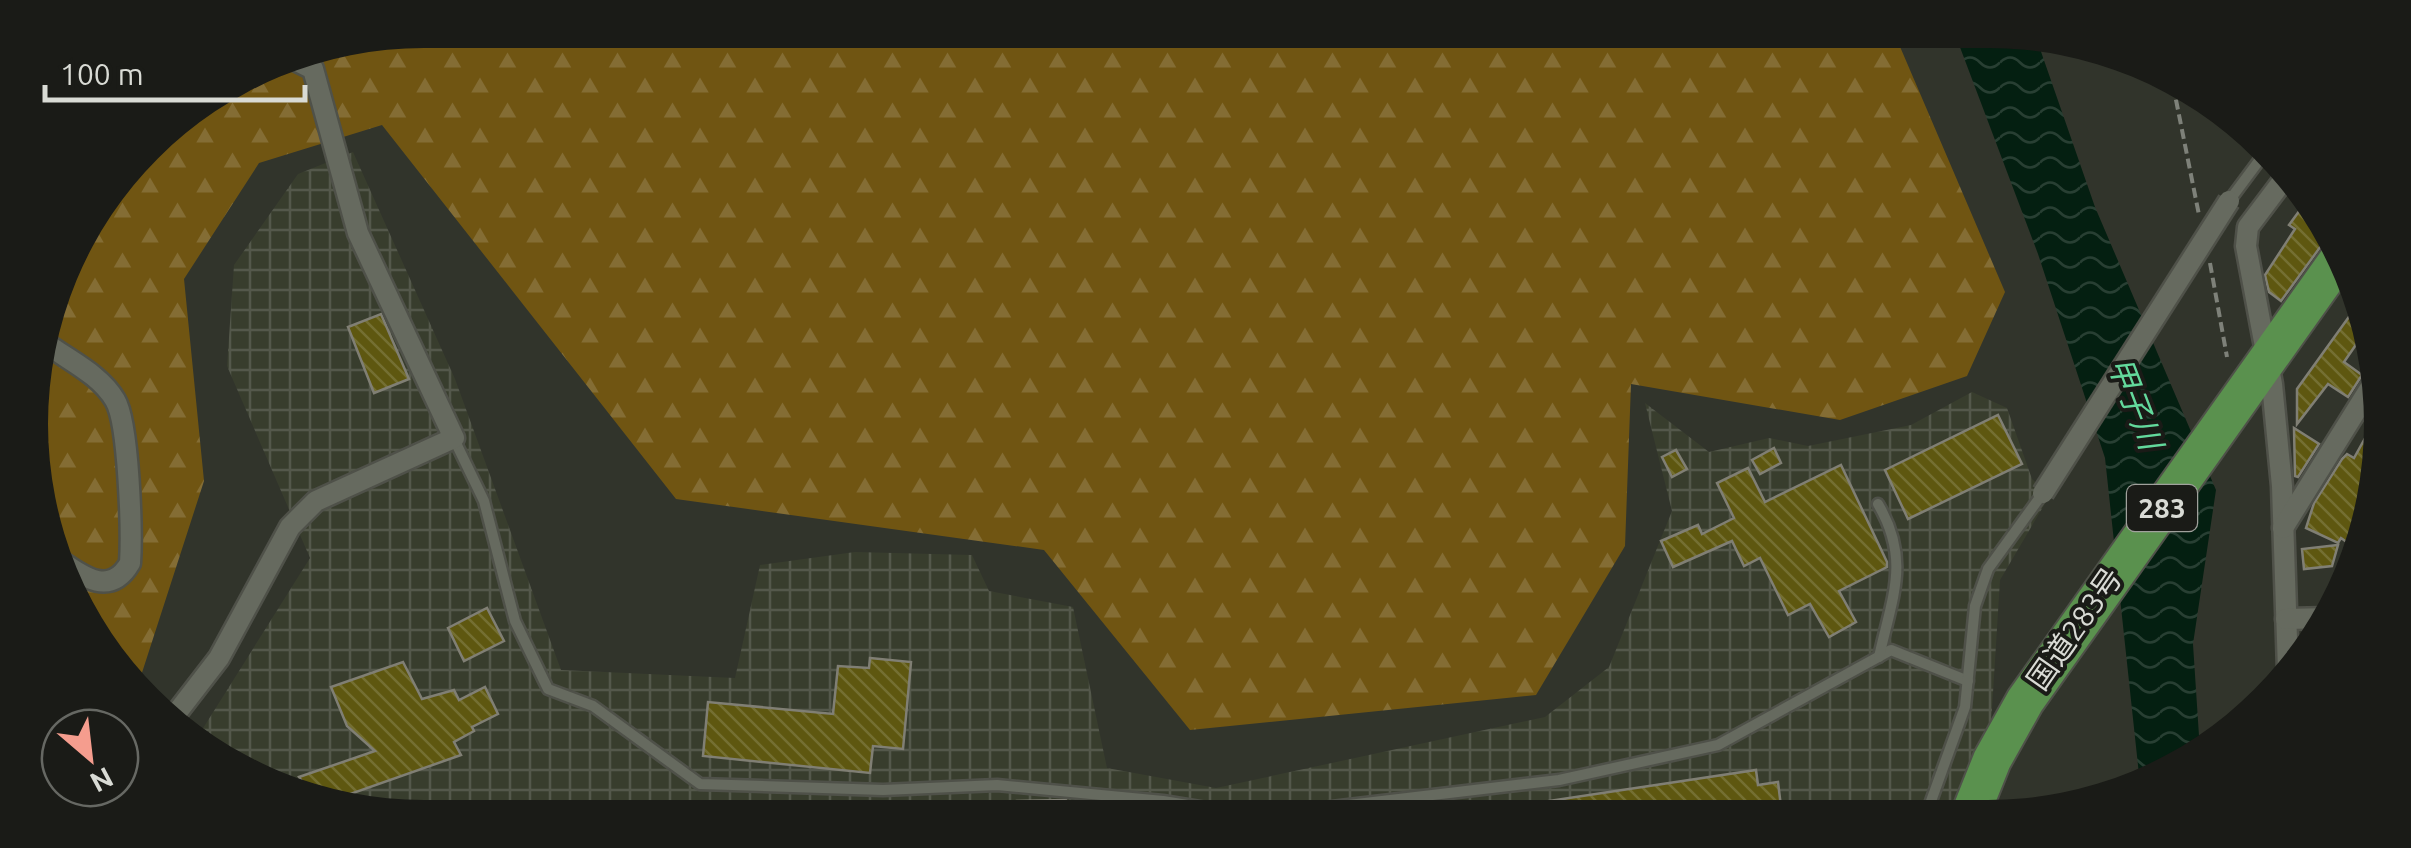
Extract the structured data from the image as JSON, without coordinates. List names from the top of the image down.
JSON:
{
  "streets": {
    "highway": ["283", "国道283号"]
  },
  "water": ["甲子川"],
  "scale_bar": "100 m",
  "north": "bottom right"
}
